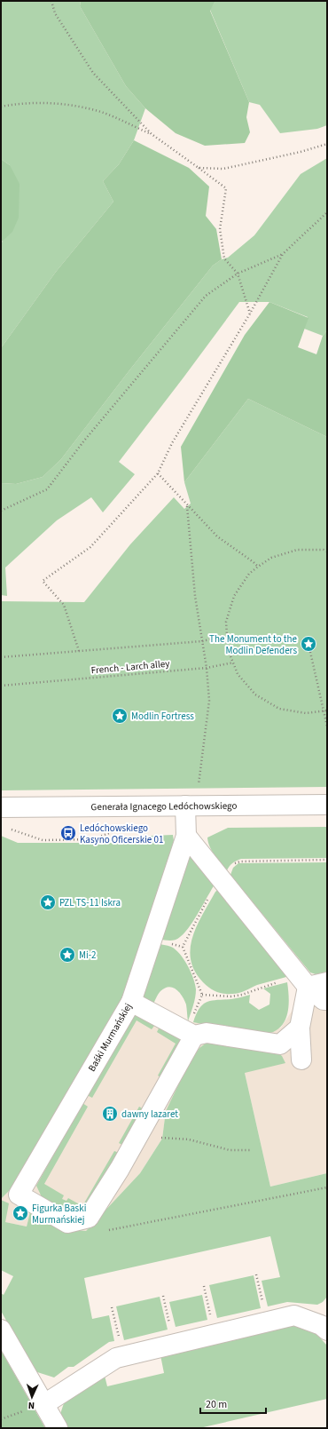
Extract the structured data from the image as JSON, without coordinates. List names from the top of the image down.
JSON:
{
  "streets": {
    "street": ["Generała Ignacego Ledóchowskiego", "Baśki Murmańskiej"],
    "path": ["French - Larch alley"]
  },
  "crossings": [
    ["Generała Ignacego Ledóchowskiego", "Baśki Murmańskiej"]
  ],
  "places": {
    "place": [
      "The Monument to the Modlin Defenders",
      "Modlin Fortress",
      "PZL TS-11 Iskra",
      "Mi-2",
      "Figurka Baski Murmańskiej"
    ],
    "bus stop": ["Ledóchowskiego Kasyno Oficerskie 01"],
    "building": ["dawny lazaret"]
  },
  "scale_bar": "20 m",
  "north": "bottom"
}
